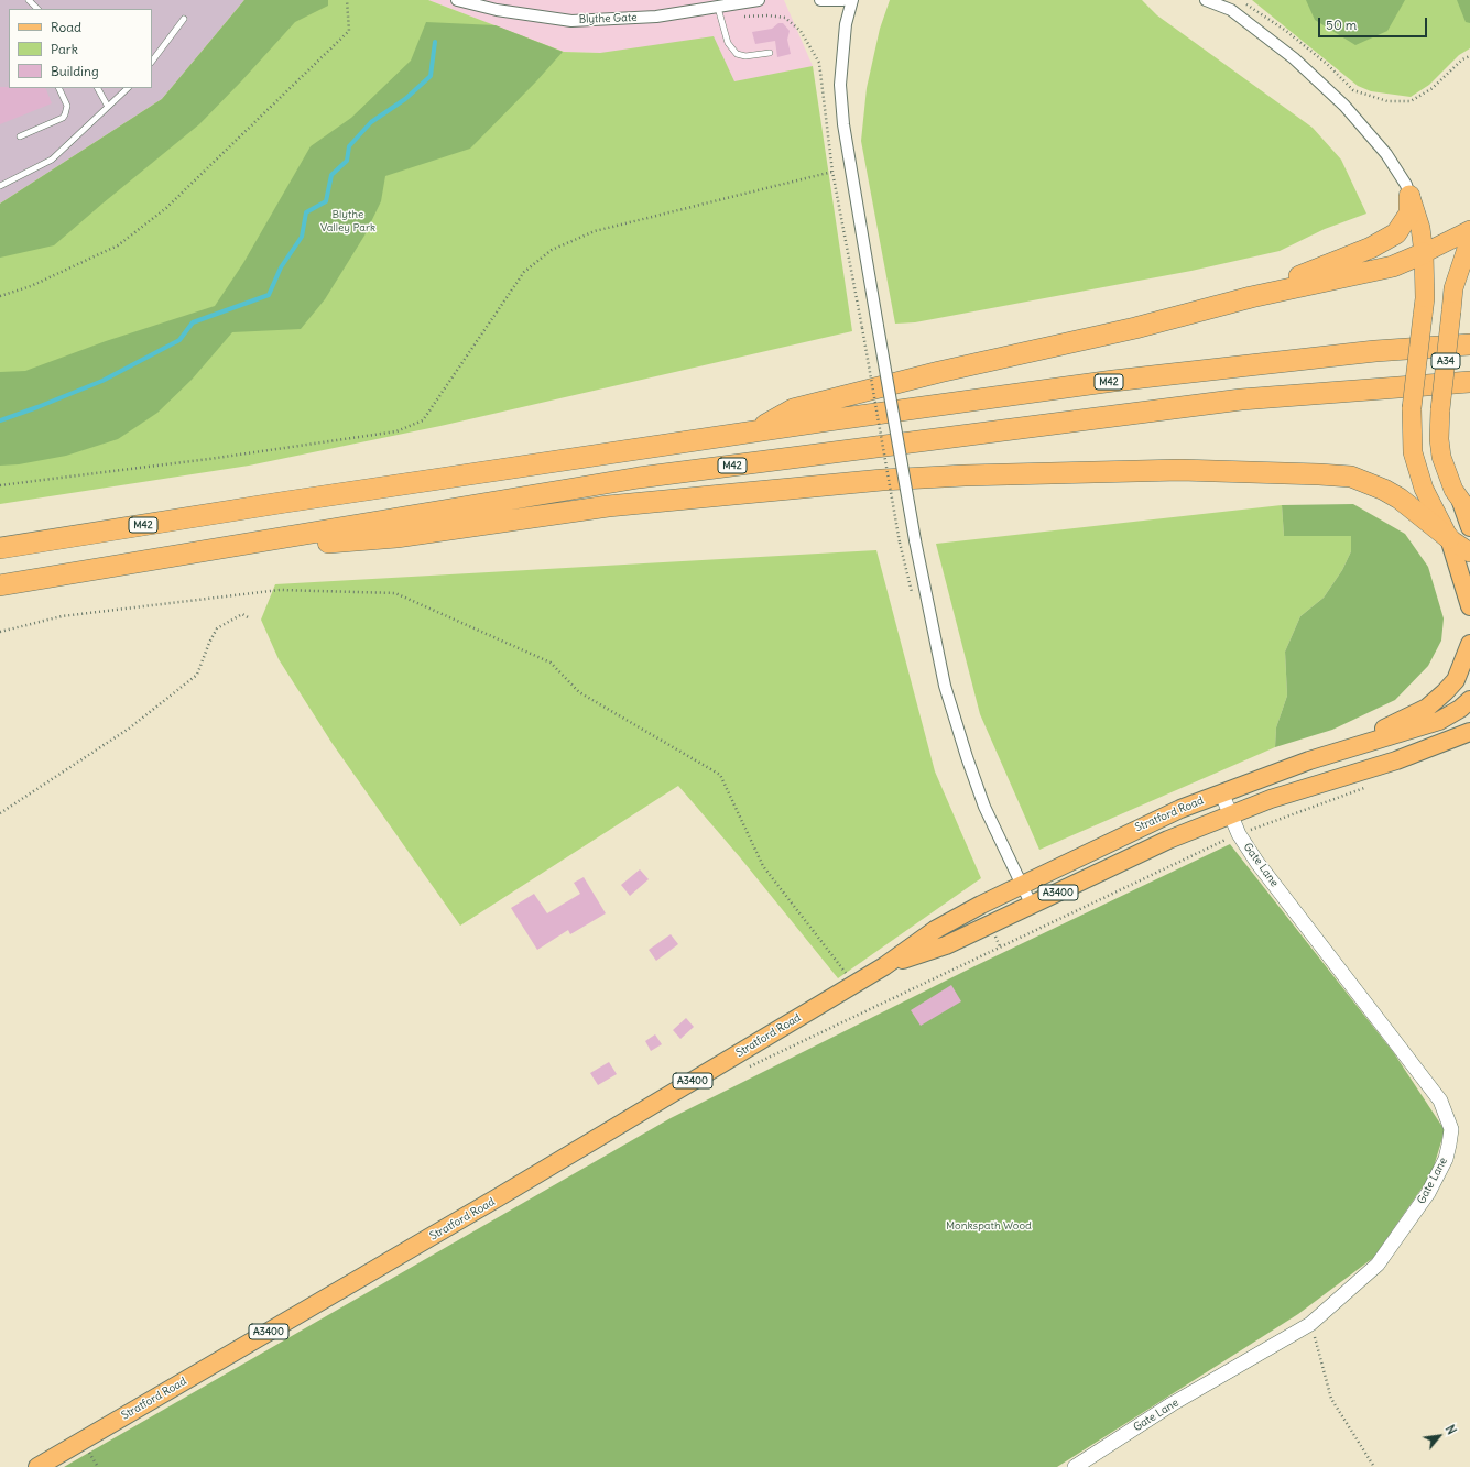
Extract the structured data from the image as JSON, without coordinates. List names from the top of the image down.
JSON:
{
  "streets": {
    "highway": ["A34", "M42"],
    "main road": ["Stratford Road", "A3400"],
    "street": ["Blythe Gate", "Gate Lane"]
  },
  "crossings": [
    ["Stratford Road", "Gate Lane"]
  ],
  "parks": ["Blythe Valley Park", "Monkspath Wood"],
  "legend": ["Road", "Park", "Building"],
  "scale_bar": "50 m",
  "north": "top right"
}
